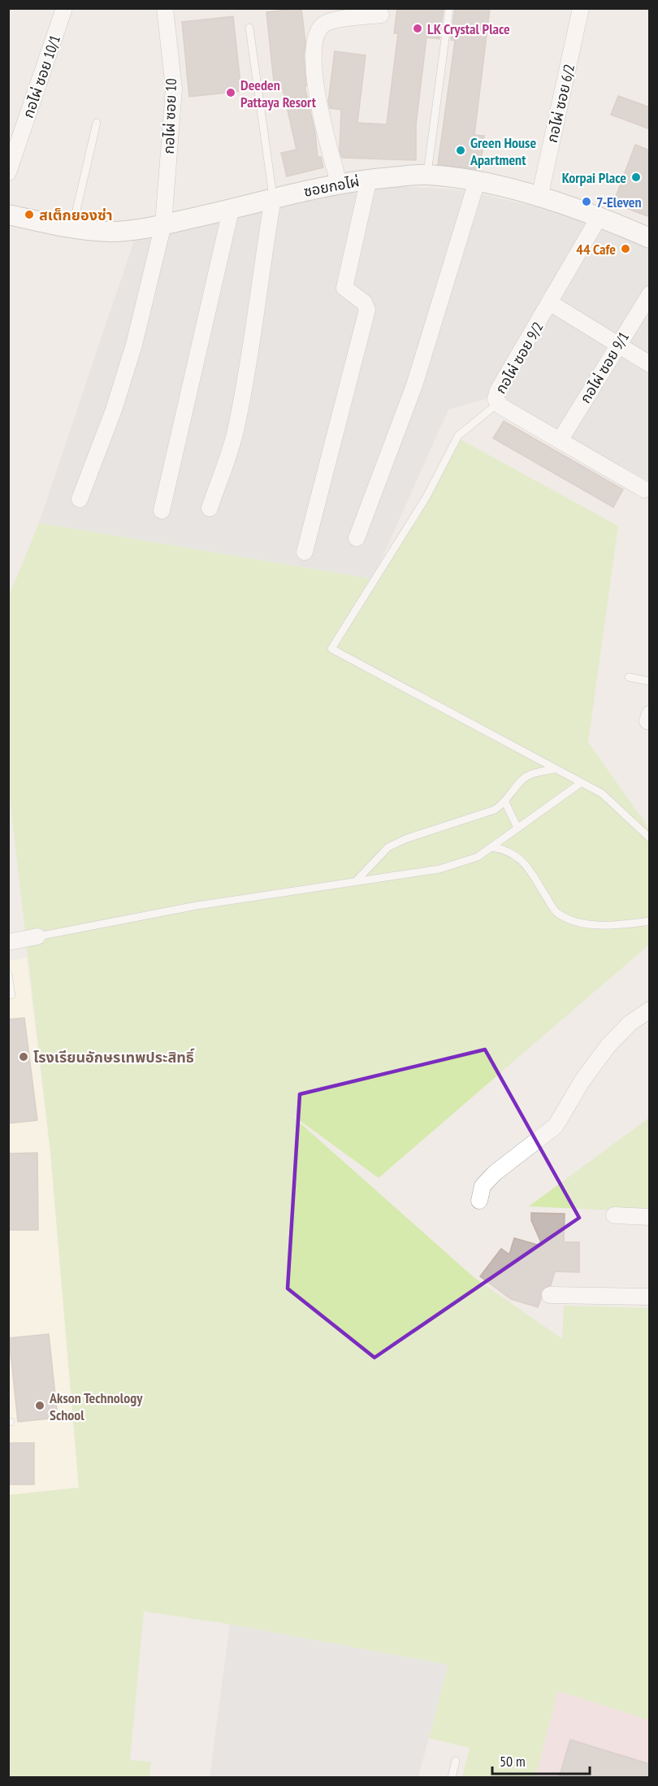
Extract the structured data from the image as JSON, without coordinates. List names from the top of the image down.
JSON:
{
  "streets": {
    "street": [
      "กอไผ่ ซอย 10/1",
      "กอไผ่ ซอย 6/2",
      "กอไผ่ ซอย 10",
      "ซอยกอไผ่",
      "กอไผ่ ซอย 9/2",
      "กอไผ่ ซอย 9/1"
    ]
  },
  "crossings": [
    ["กอไผ่ ซอย 6/2", "ซอยกอไผ่"],
    ["กอไผ่ ซอย 10", "ซอยกอไผ่"],
    ["ซอยกอไผ่", "กอไผ่ ซอย 9/2"],
    ["กอไผ่ ซอย 9/2", "กอไผ่ ซอย 9/1"]
  ],
  "places": [
    "LK Crystal Place",
    "Deeden Pattaya Resort",
    "Green House Apartment",
    "Korpai Place",
    "7-Eleven",
    "สเต็กยองซ่า",
    "44 Cafe",
    "โรงเรียนอักษรเทพประสิทธิ์",
    "Akson Technology School"
  ],
  "scale_bar": "50 m"
}
